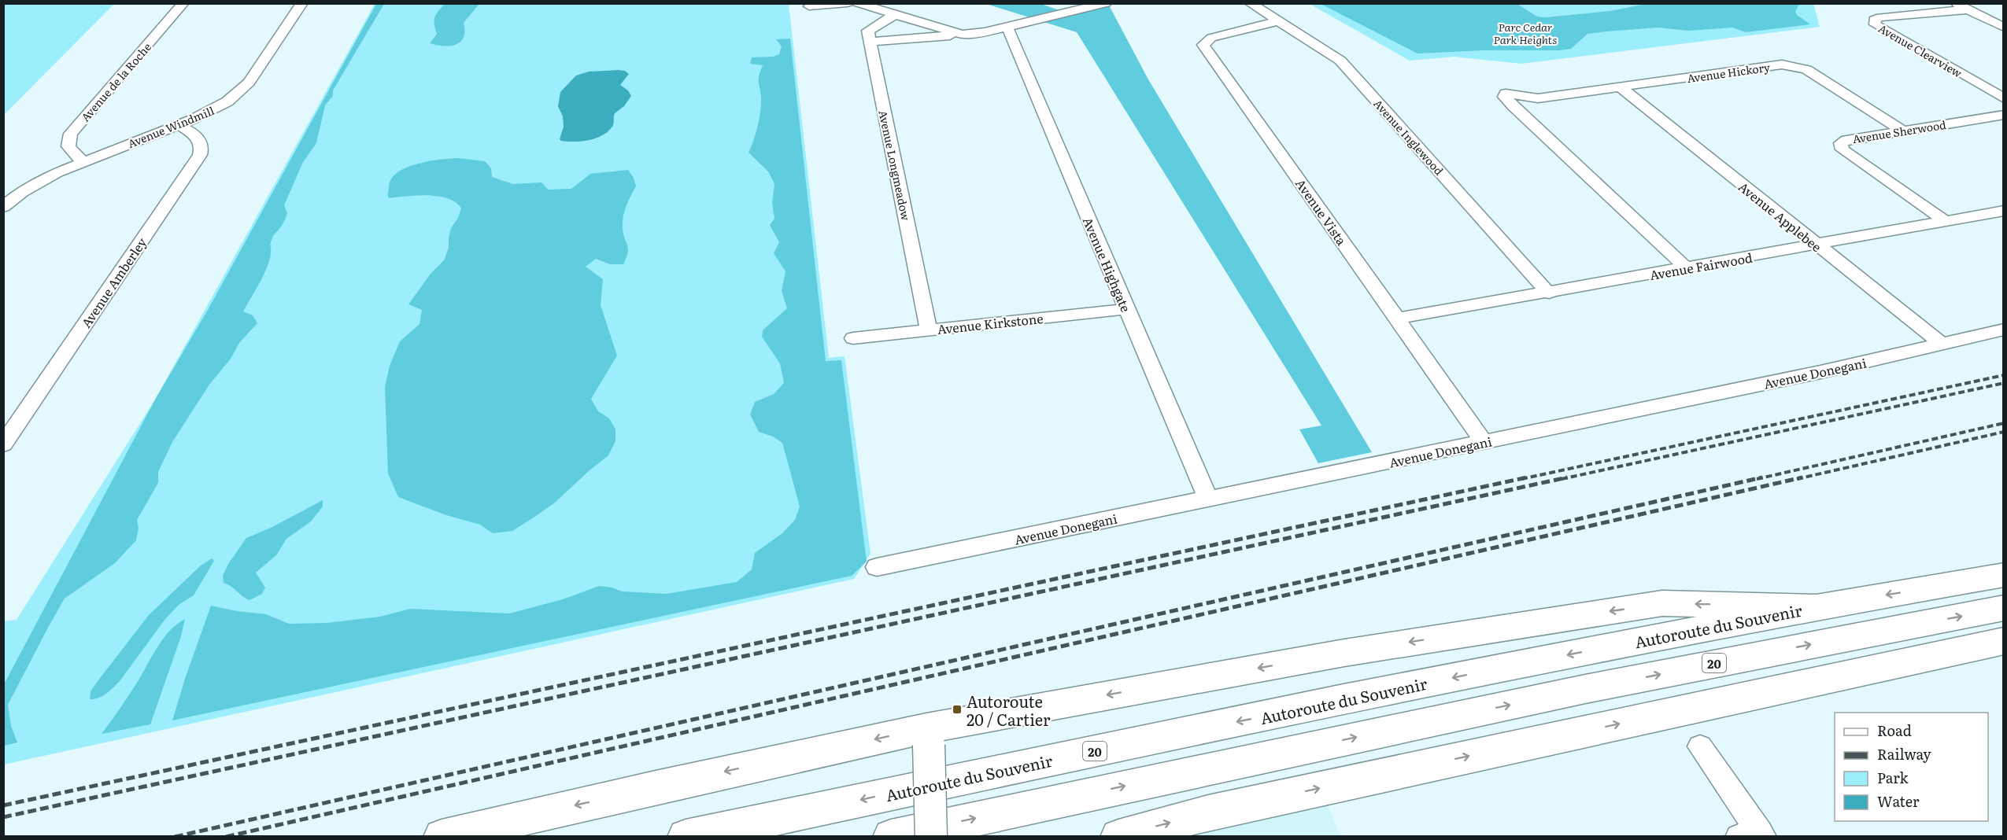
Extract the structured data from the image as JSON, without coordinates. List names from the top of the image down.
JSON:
{
  "streets": {
    "main road": ["Autoroute du Souvenir", "20"],
    "street": [
      "Avenue Clearview",
      "Avenue Hickory",
      "Avenue de la Roche",
      "Avenue Windmill",
      "Avenue Sherwood",
      "Avenue Inglewood",
      "Avenue Longmeadow",
      "Avenue Vista",
      "Avenue Applebee",
      "Avenue Highgate",
      "Avenue Fairwood",
      "Avenue Amberley",
      "Avenue Kirkstone",
      "Avenue Donegani"
    ]
  },
  "crossings": [
    ["Avenue Hickory", "Avenue Sherwood"],
    ["Avenue Hickory", "Avenue Applebee"],
    ["Avenue Hickory", "Avenue Fairwood"],
    ["Avenue de la Roche", "Avenue Windmill"],
    ["Avenue Windmill", "Avenue Amberley"],
    ["Avenue Sherwood", "Avenue Fairwood"],
    ["Avenue Inglewood", "Avenue Vista"],
    ["Avenue Inglewood", "Avenue Fairwood"],
    ["Avenue Longmeadow", "Avenue Kirkstone"],
    ["Avenue Vista", "Avenue Fairwood"],
    ["Avenue Vista", "Avenue Donegani"],
    ["Avenue Applebee", "Avenue Fairwood"],
    ["Avenue Applebee", "Avenue Donegani"],
    ["Avenue Highgate", "Avenue Kirkstone"],
    ["Avenue Highgate", "Avenue Donegani"]
  ],
  "parks": ["Parc Cedar Park Heights"],
  "places": {
    "transit": ["Autoroute 20 / Cartier"]
  },
  "legend": [
    "Road",
    "Railway",
    "Park",
    "Water"
  ]
}
